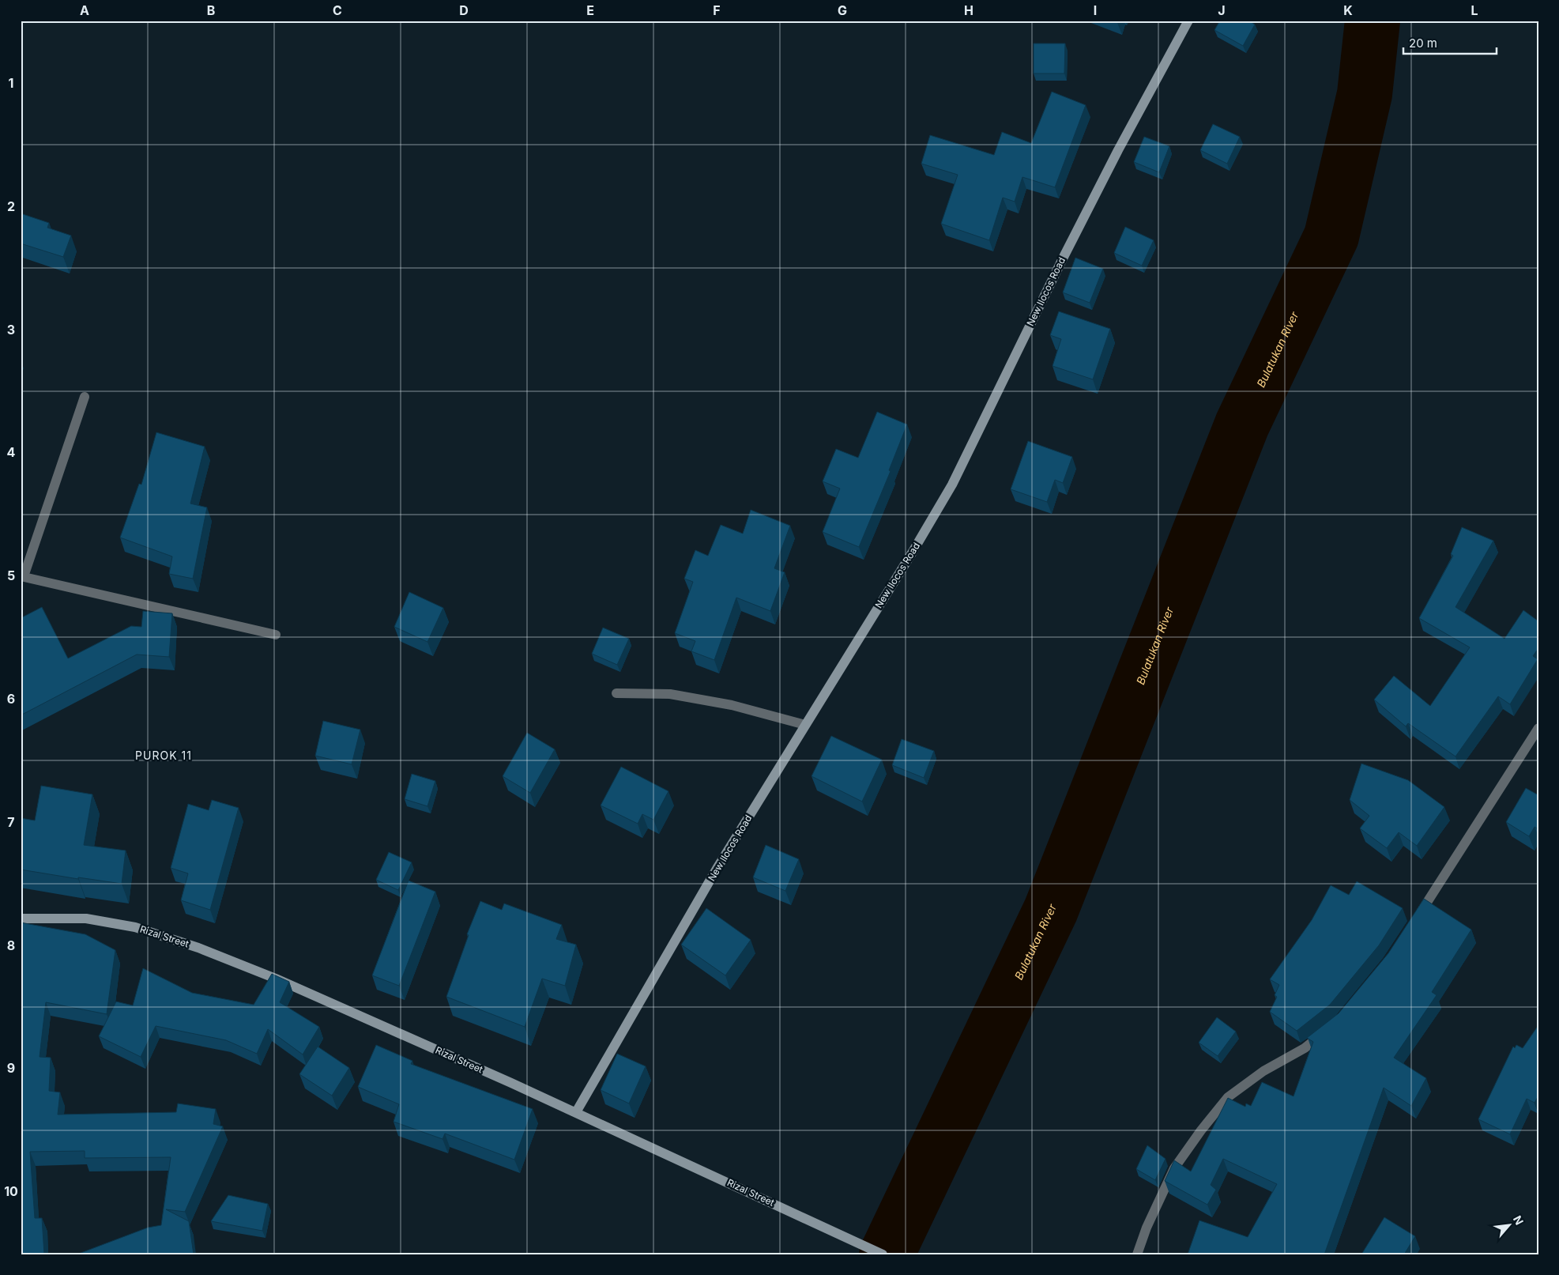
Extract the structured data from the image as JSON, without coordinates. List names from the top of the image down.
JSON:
{
  "streets": {
    "street": ["New Ilocos Road", "Rizal Street"]
  },
  "crossings": [
    ["New Ilocos Road", "Rizal Street"]
  ],
  "districts": ["PUROK 11"],
  "water": ["Bulatukan River"],
  "scale_bar": "20 m",
  "north": "top right",
  "grid": {
    "columns": [
      "A",
      "B",
      "C",
      "D",
      "E",
      "F",
      "G",
      "H",
      "I",
      "J",
      "K",
      "L"
    ],
    "rows": [
      "1",
      "2",
      "3",
      "4",
      "5",
      "6",
      "7",
      "8",
      "9",
      "10"
    ]
  }
}
